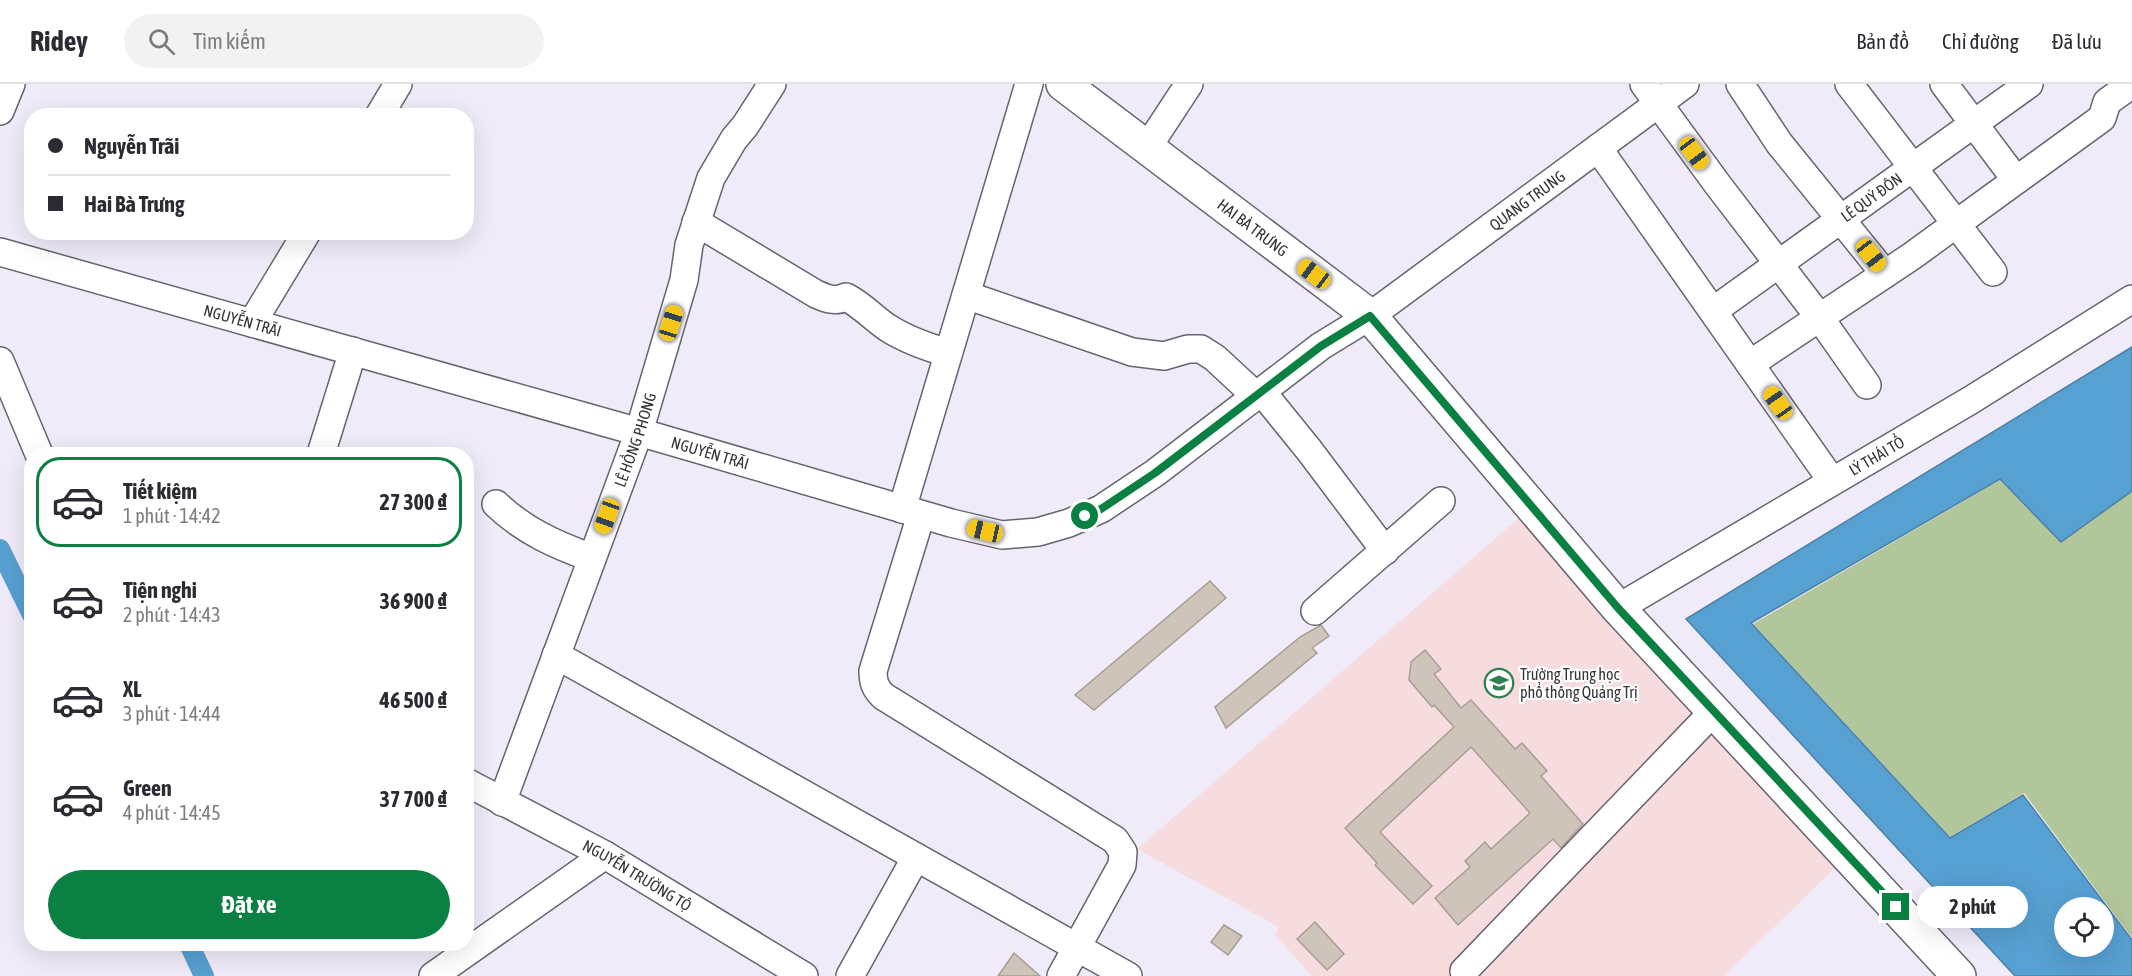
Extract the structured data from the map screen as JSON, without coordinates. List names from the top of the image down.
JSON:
{
  "streets": {
    "main road": ["HAI BÀ TRƯNG"],
    "street": [
      "LÊ QUÝ ĐÔN",
      "QUANG TRUNG",
      "NGUYỄN TRÃI",
      "LÊ HỒNG PHONG",
      "LÝ THÁI TỔ",
      "NGUYỄN TRƯỜNG TỘ"
    ]
  },
  "crossings": [
    ["QUANG TRUNG", "HAI BÀ TRƯNG"],
    ["QUANG TRUNG", "NGUYỄN TRÃI"],
    ["HAI BÀ TRƯNG", "NGUYỄN TRÃI"],
    ["HAI BÀ TRƯNG", "LÝ THÁI TỔ"],
    ["NGUYỄN TRÃI", "LÊ HỒNG PHONG"],
    ["LÊ HỒNG PHONG", "NGUYỄN TRƯỜNG TỘ"]
  ],
  "places": {
    "school or university": ["Trường Trung học phổ thông Quảng Trị"]
  },
  "page": {
    "header": "Ridey",
    "search": "Tìm kiếm",
    "nav": ["Bản đồ", "Chỉ đường", "Đã lưu"],
    "banner": ["Nguyễn Trãi", "Hai Bà Trưng"],
    "list": [
      {
        "name": "Tiết kiệm",
        "note": "1 phút · 14:42",
        "value": "27 300 ₫"
      },
      {
        "name": "Tiện nghi",
        "note": "2 phút · 14:43",
        "value": "36 900 ₫"
      },
      {
        "name": "XL",
        "note": "3 phút · 14:44",
        "value": "46 500 ₫"
      },
      {
        "name": "Green",
        "note": "4 phút · 14:45",
        "value": "37 700 ₫"
      }
    ],
    "buttons": "Đặt xe",
    "bubble": "2 phút"
  }
}
